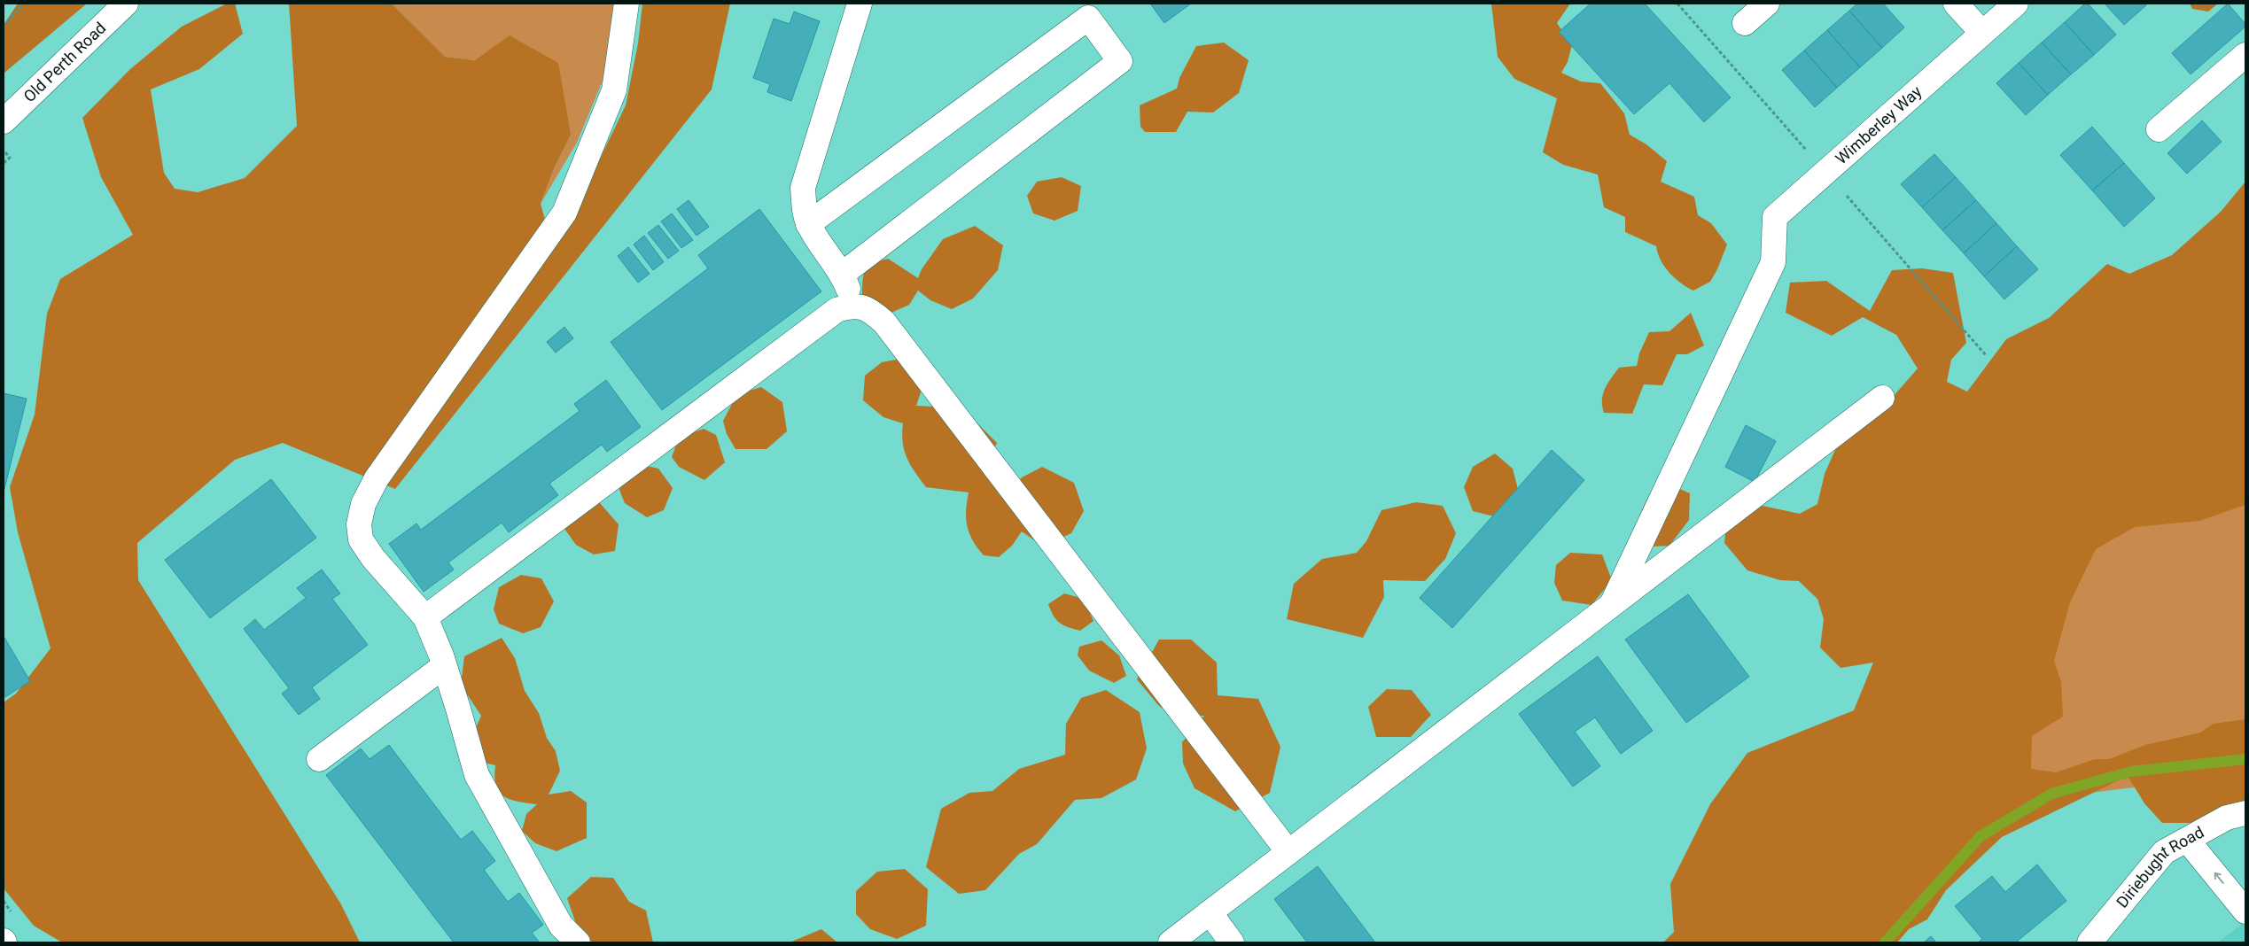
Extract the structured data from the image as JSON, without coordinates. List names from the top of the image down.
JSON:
{
  "streets": {
    "street": ["Old Perth Road", "Wimberley Way", "Diriebught Road"]
  }
}
